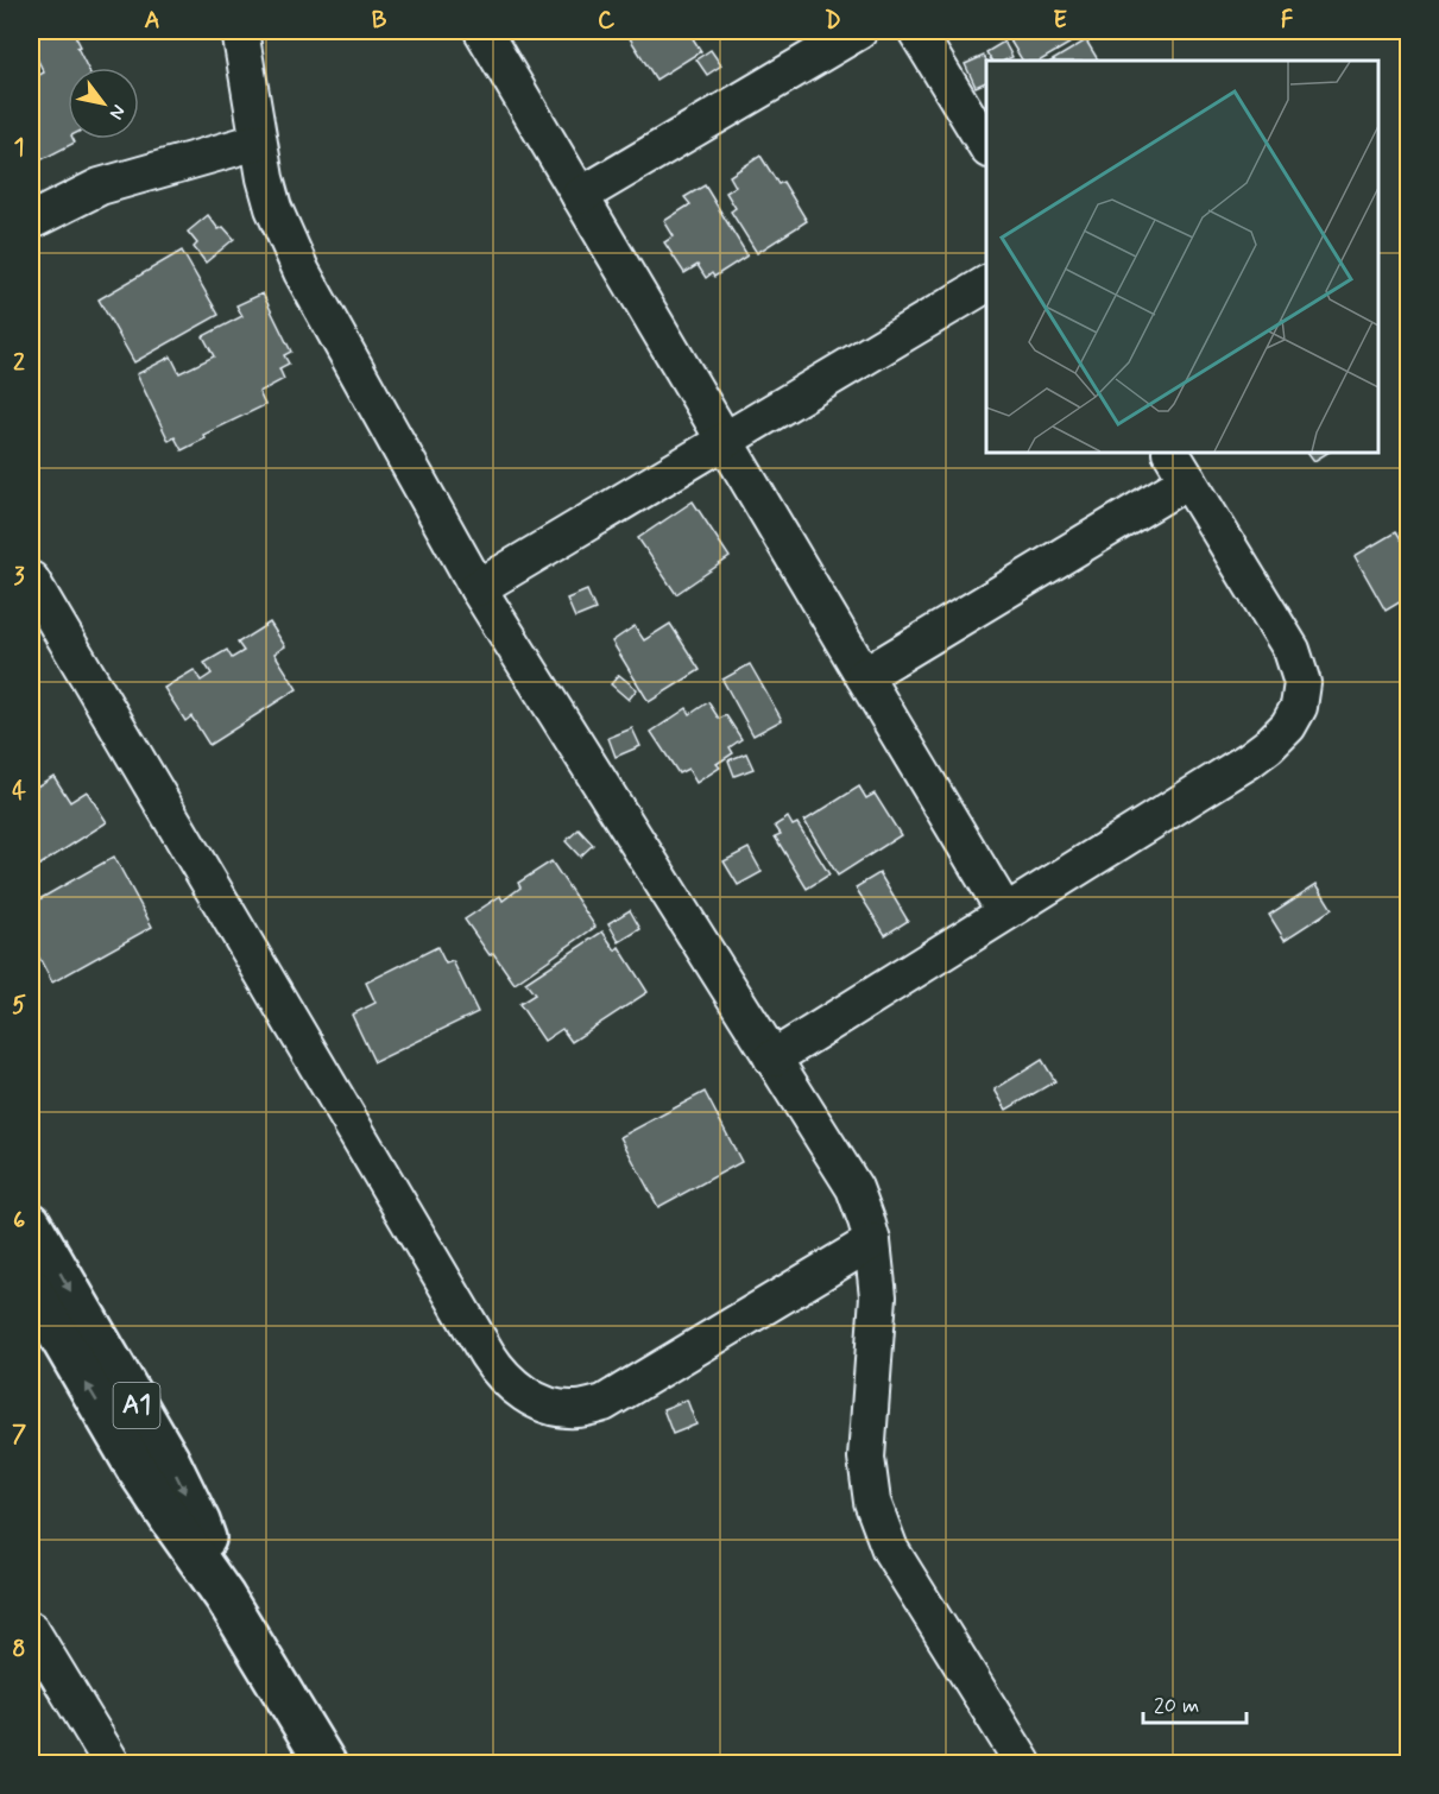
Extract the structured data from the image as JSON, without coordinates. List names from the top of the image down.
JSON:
{
  "streets": {
    "highway": ["A1"]
  },
  "scale_bar": "20 m",
  "north": "bottom right",
  "grid": {
    "columns": [
      "A",
      "B",
      "C",
      "D",
      "E",
      "F"
    ],
    "rows": [
      "1",
      "2",
      "3",
      "4",
      "5",
      "6",
      "7",
      "8"
    ]
  }
}
